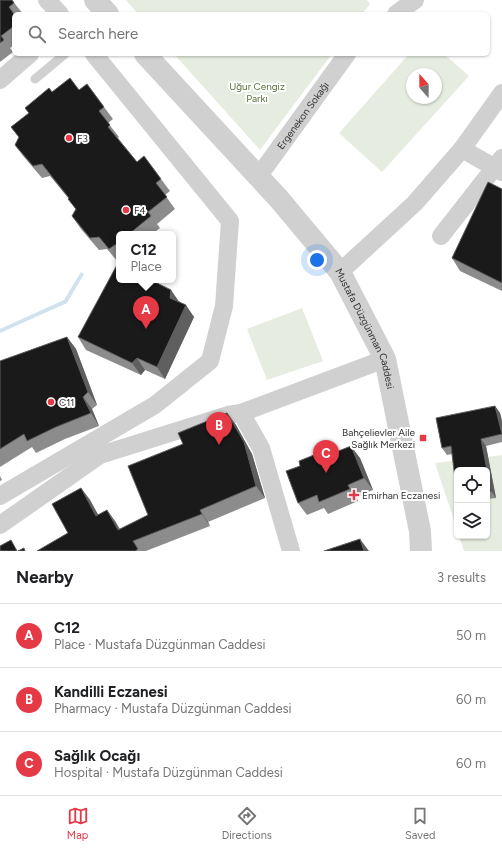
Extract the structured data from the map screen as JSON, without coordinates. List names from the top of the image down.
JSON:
{
  "streets": {
    "street": ["Ergenekon Sokağı", "Mustafa Düzgünman Caddesi"]
  },
  "crossings": [
    ["Ergenekon Sokağı", "Mustafa Düzgünman Caddesi"]
  ],
  "parks": ["Uğur Cengiz Parkı"],
  "places": {
    "other": ["F3", "F4", "C11"],
    "transit": ["Bahçelievler Aile Sağlık Merkezi"],
    "health": ["Emirhan Eczanesi"]
  },
  "north": "top",
  "page": {
    "search": "Search here",
    "popup": ["C12", "Place"],
    "pins": ["A", "B", "C"],
    "heading": ["Nearby", "3 results"],
    "list": [
      {
        "mark": "A",
        "name": "C12",
        "note": "Place · Mustafa Düzgünman Caddesi",
        "value": "50 m"
      },
      {
        "mark": "B",
        "name": "Kandilli Eczanesi",
        "note": "Pharmacy · Mustafa Düzgünman Caddesi",
        "value": "60 m"
      },
      {
        "mark": "C",
        "name": "Sağlık Ocağı",
        "note": "Hospital · Mustafa Düzgünman Caddesi",
        "value": "60 m"
      }
    ],
    "nav": ["Map", "Directions", "Saved"]
  }
}
